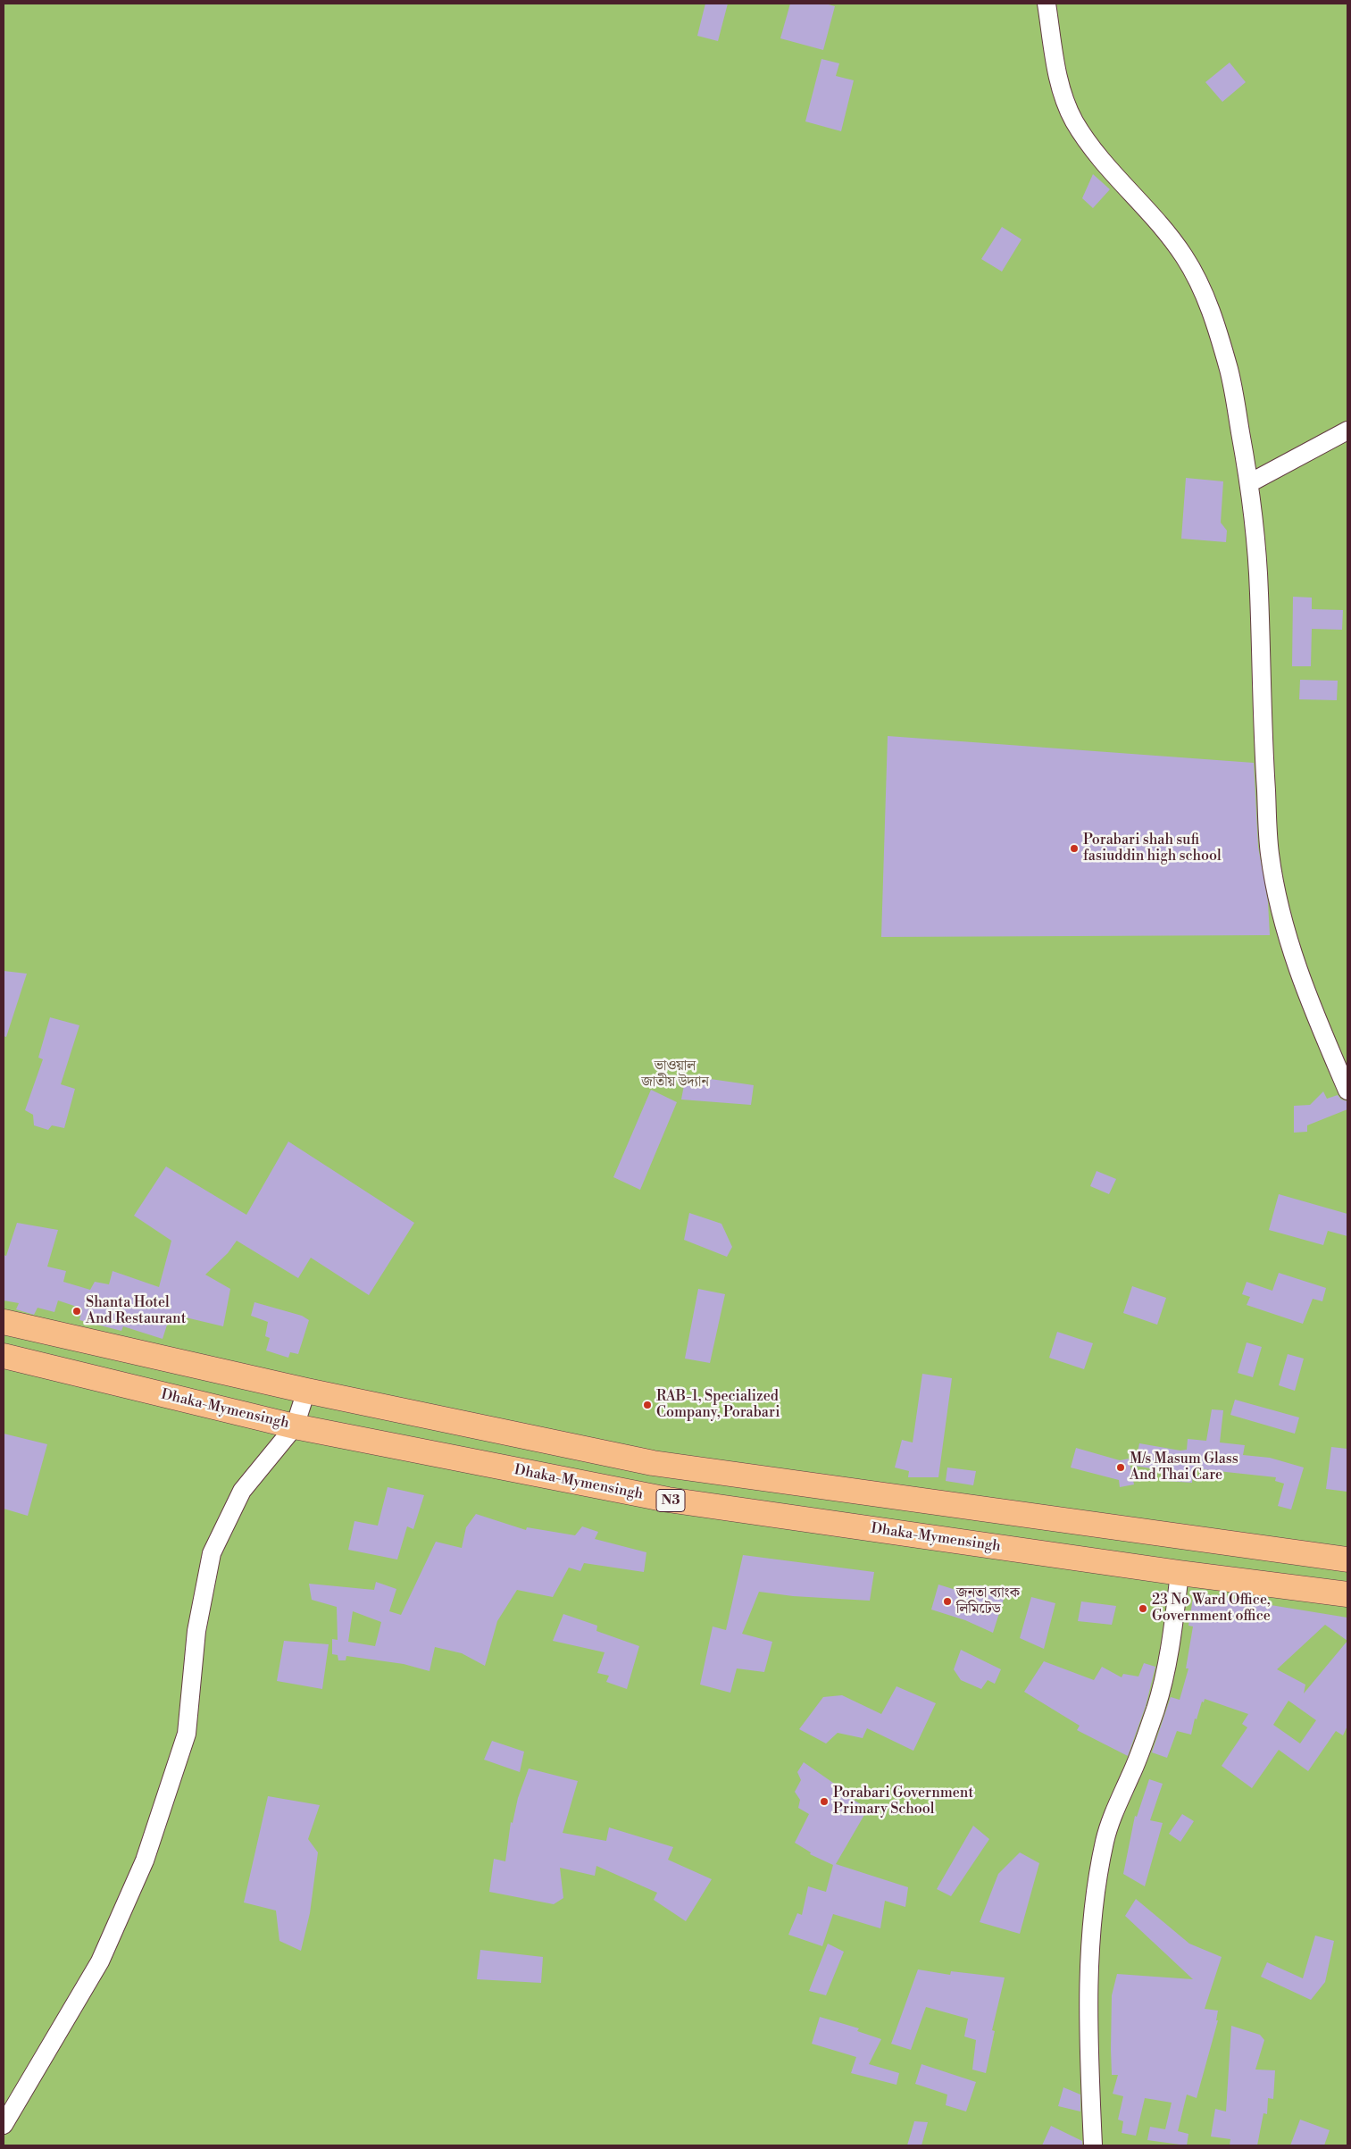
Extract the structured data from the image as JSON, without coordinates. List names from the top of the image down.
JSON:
{
  "streets": {
    "highway": ["Dhaka-Mymensingh", "N3"]
  },
  "parks": ["ভাওয়াল জাতীয় উদ্যান"],
  "places": [
    "Porabari shah sufi fasiuddin high school",
    "Shanta Hotel And Restaurant",
    "RAB-1, Specialized Company, Porabari",
    "M/s Masum Glass And Thai Care",
    "জনতা ব্যাংক লিমিটেড",
    "23 No Ward Office, Government office",
    "Porabari Government Primary School"
  ]
}
